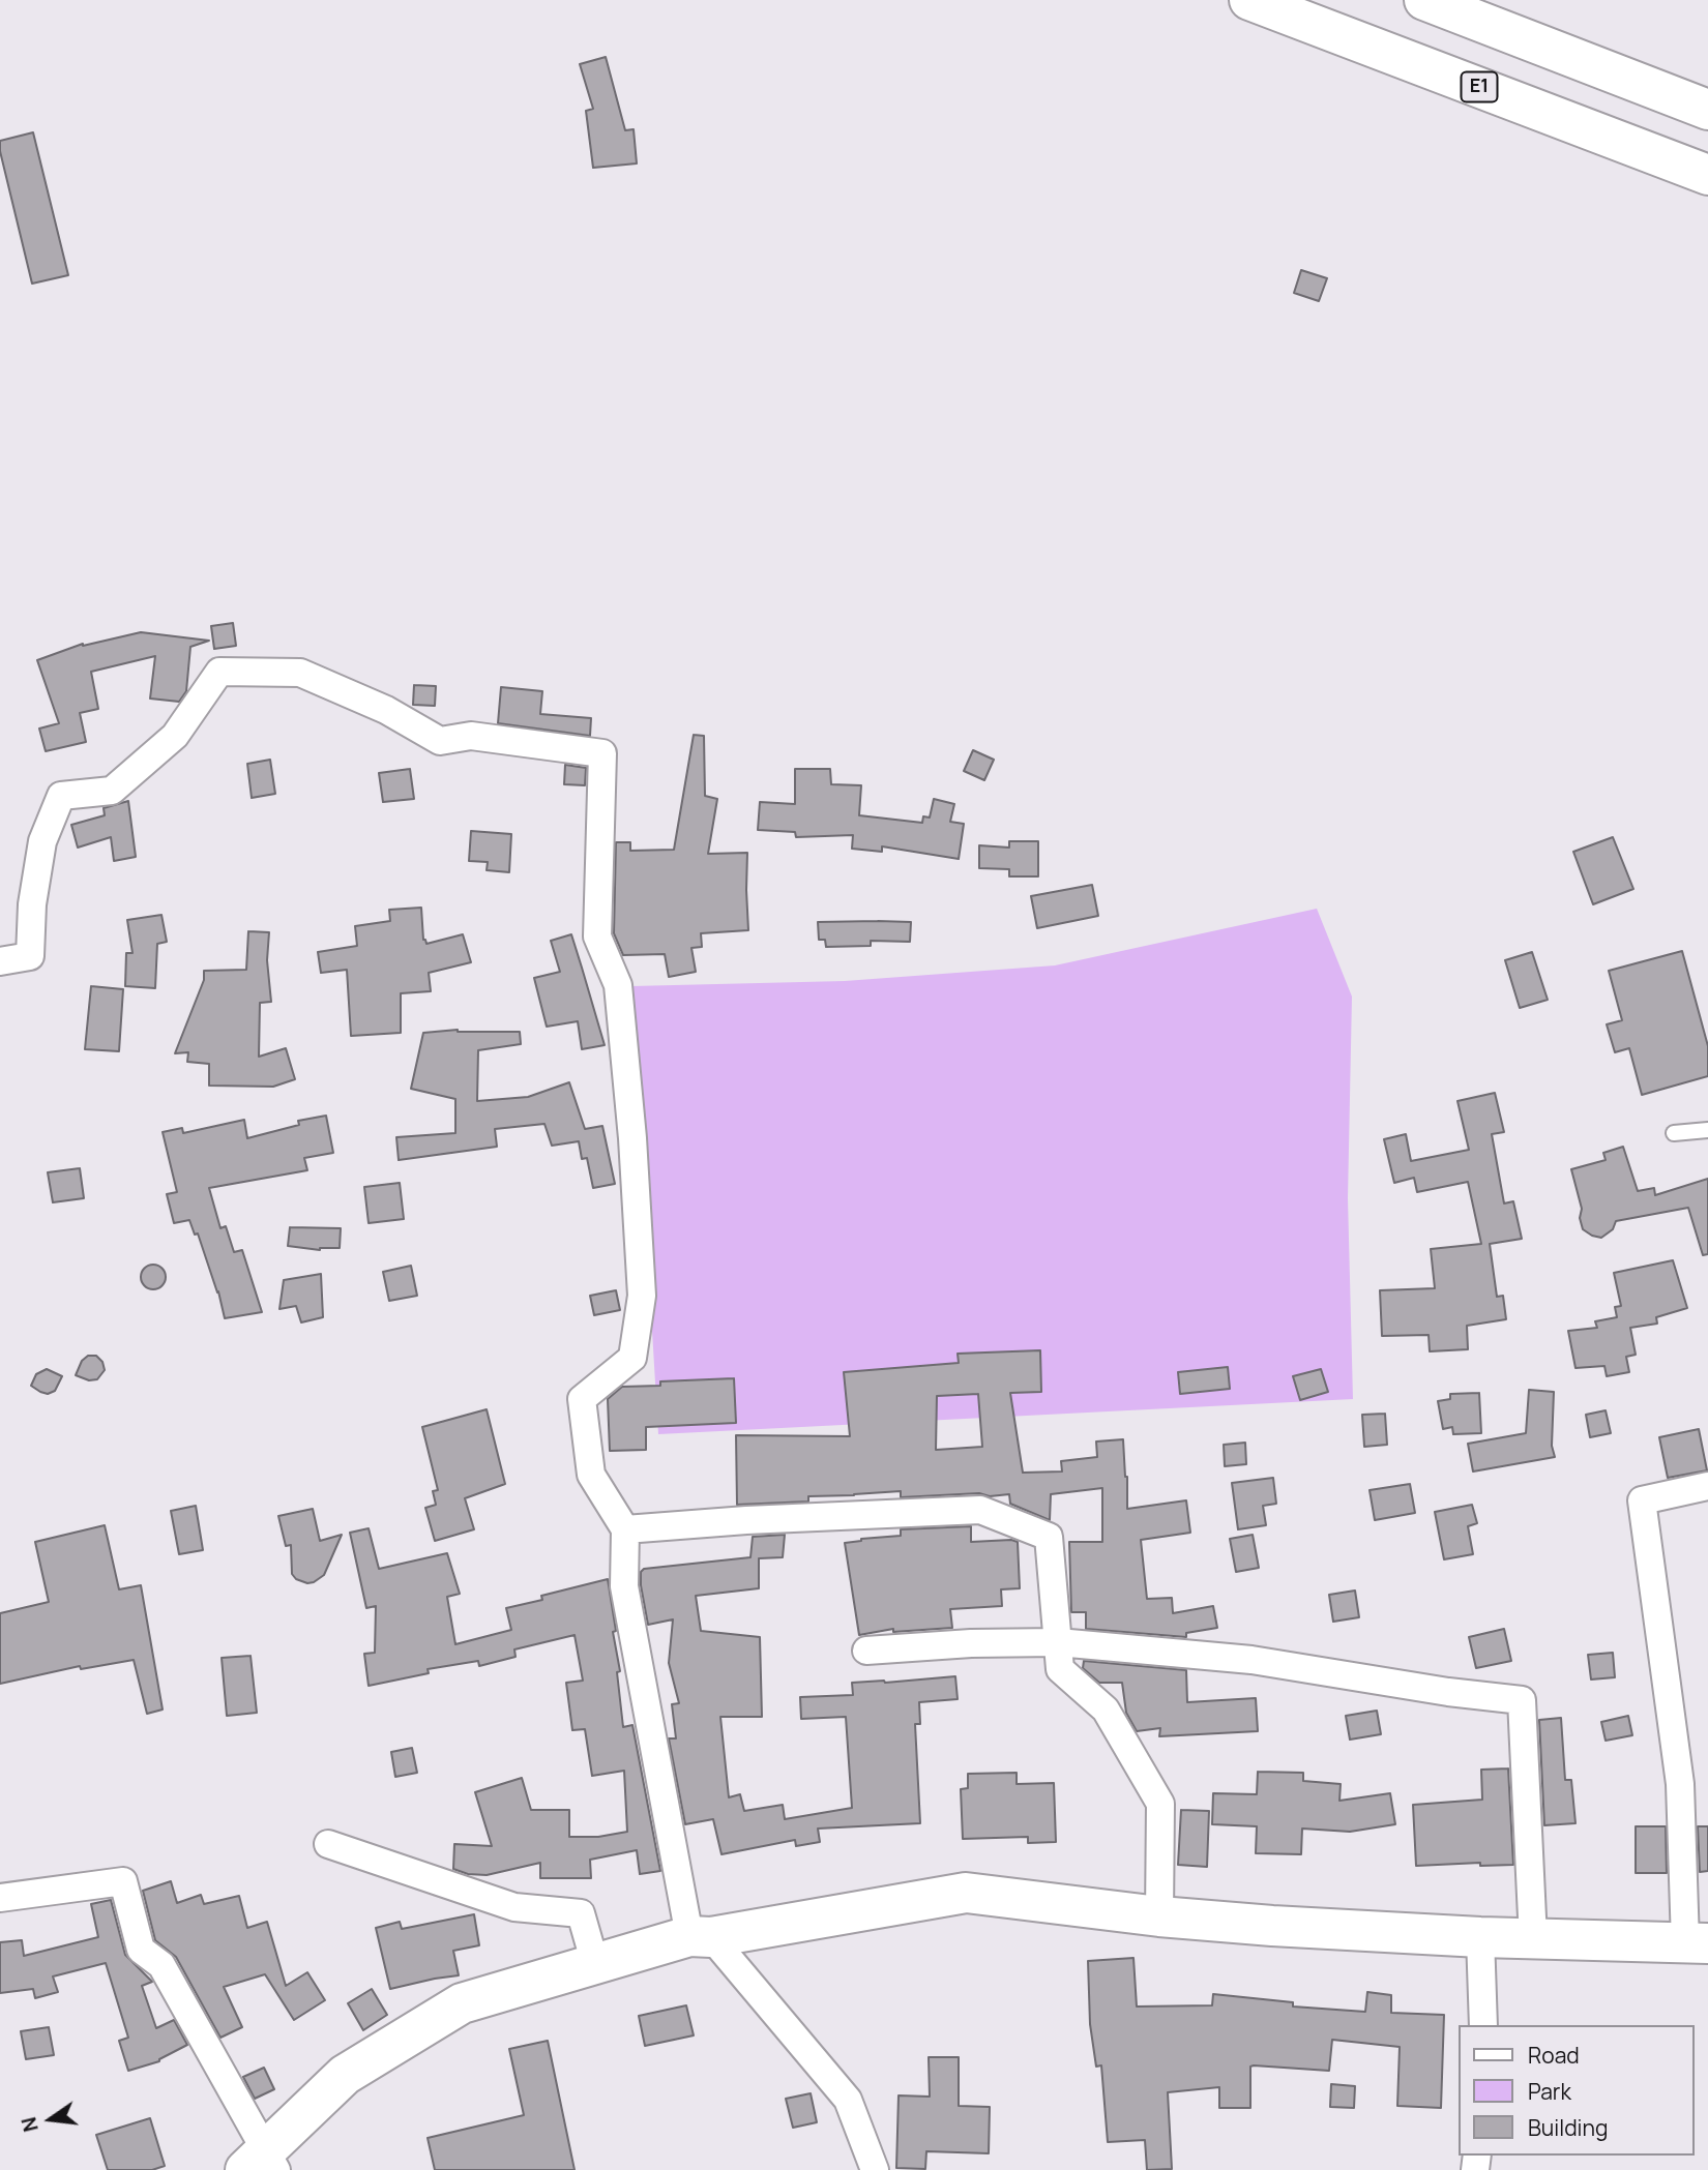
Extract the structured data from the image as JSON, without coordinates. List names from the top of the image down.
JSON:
{
  "streets": {
    "main road": ["E1"]
  },
  "legend": ["Road", "Park", "Building"],
  "north": "left"
}
